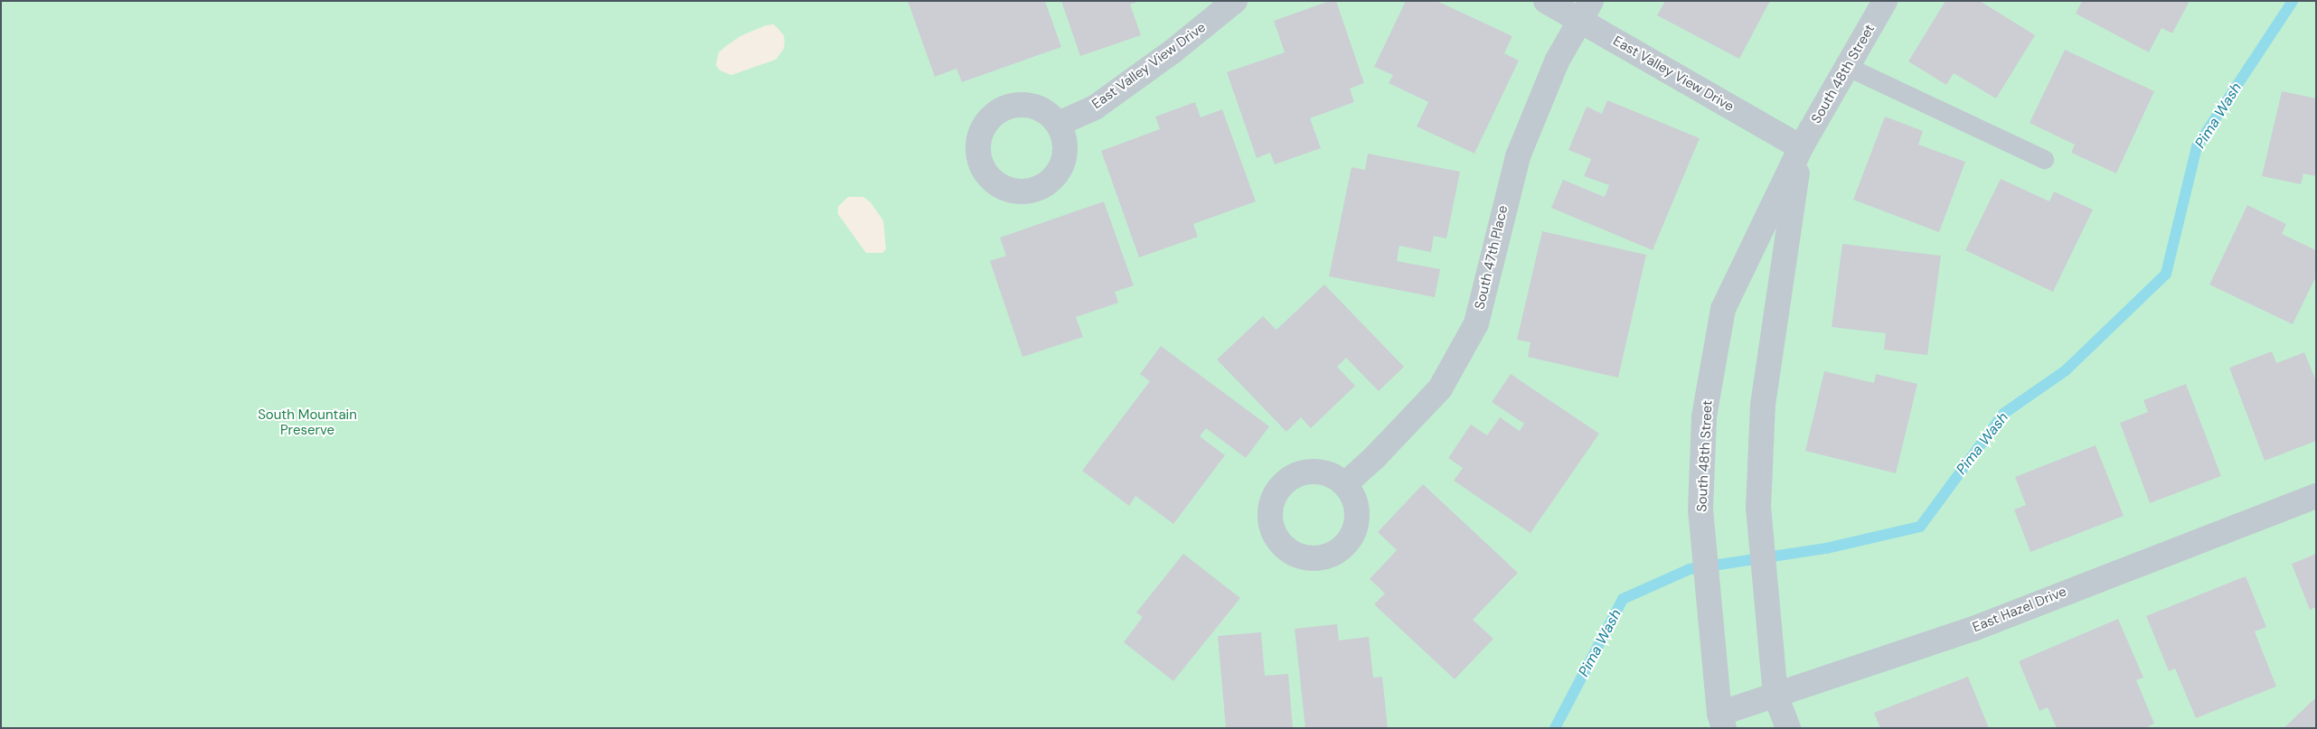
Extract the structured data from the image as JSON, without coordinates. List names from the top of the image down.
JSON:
{
  "streets": {
    "street": [
      "East Valley View Drive",
      "South 48th Street",
      "South 47th Place",
      "East Hazel Drive"
    ]
  },
  "crossings": [
    ["East Valley View Drive", "South 48th Street"],
    ["East Valley View Drive", "South 47th Place"],
    ["South 48th Street", "East Hazel Drive"]
  ],
  "water": ["Pima Wash"],
  "parks": ["South Mountain Preserve"]
}
